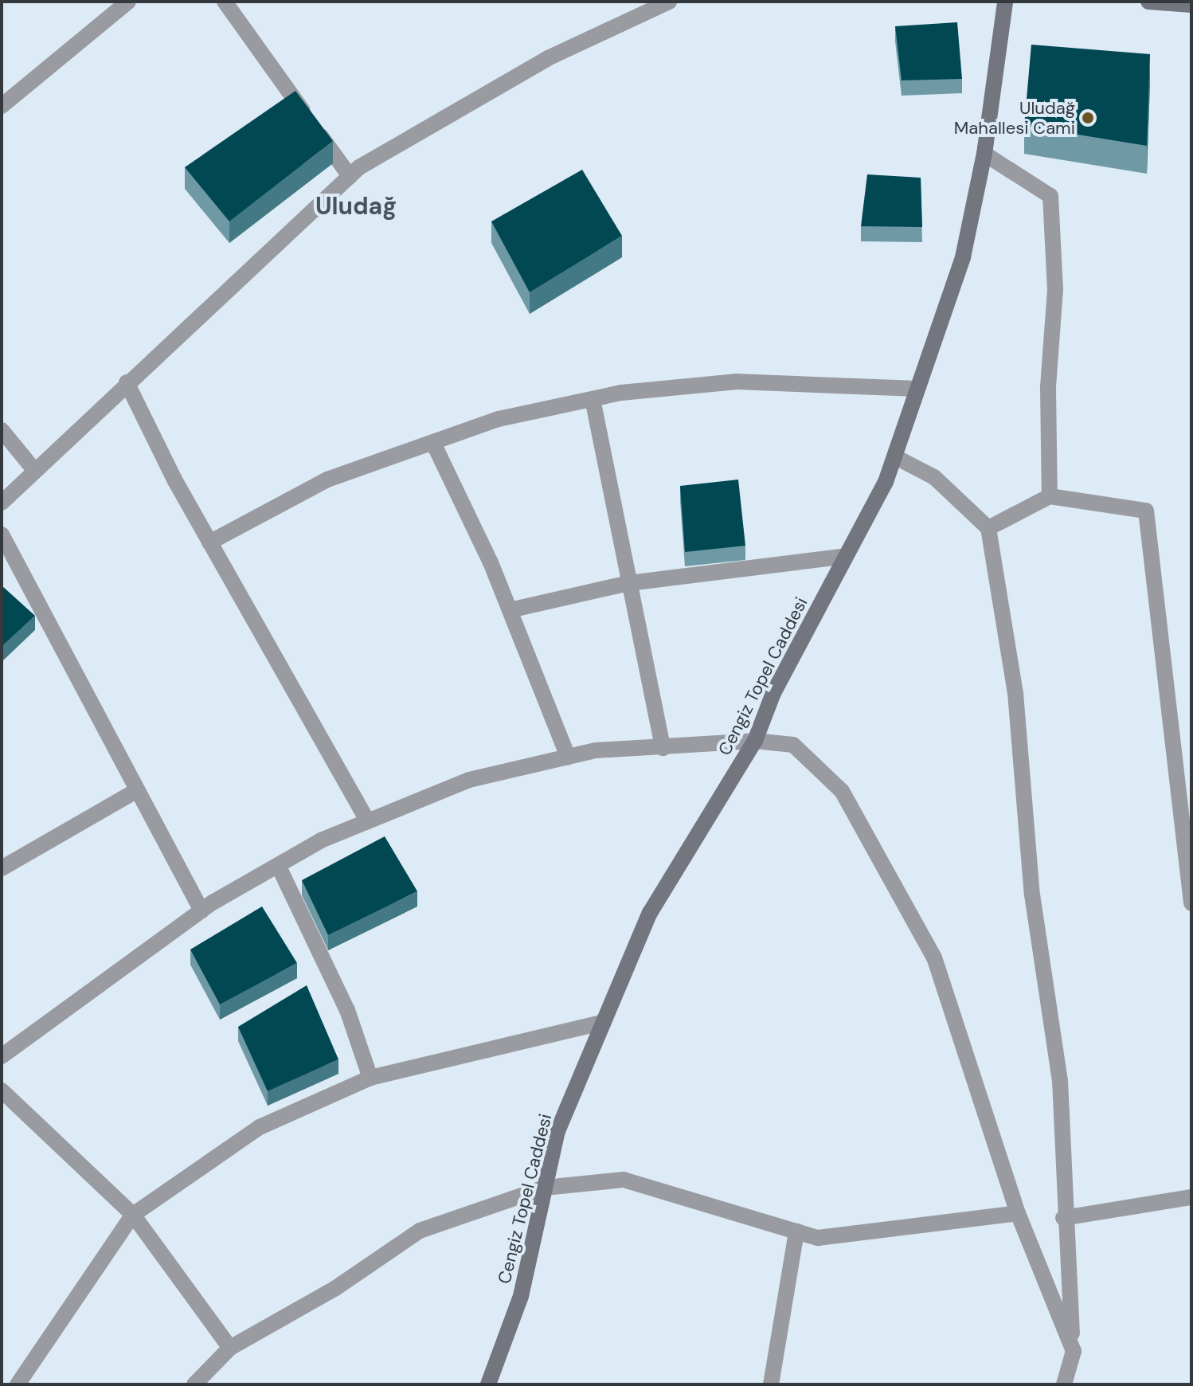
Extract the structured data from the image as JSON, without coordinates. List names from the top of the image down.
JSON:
{
  "streets": {
    "main road": ["Cengiz Topel Caddesi"]
  },
  "districts": ["Uludağ"],
  "places": ["Uludağ Mahallesi Cami"]
}
